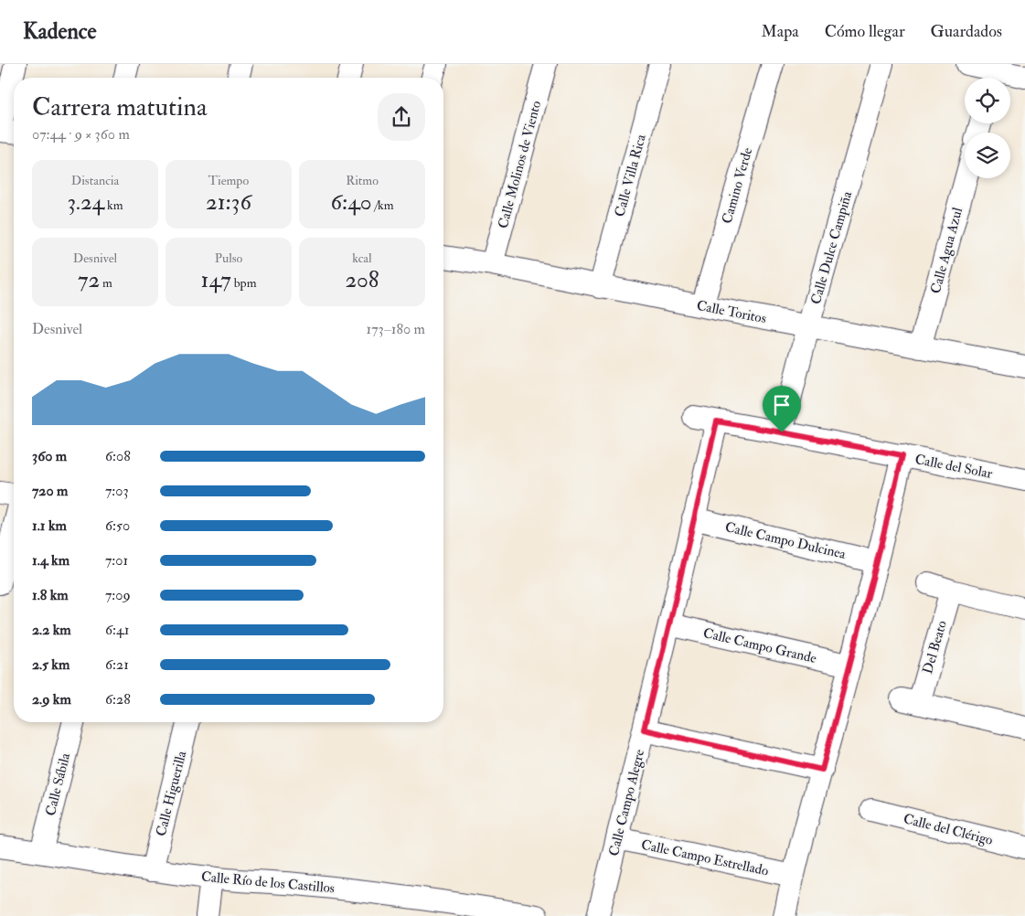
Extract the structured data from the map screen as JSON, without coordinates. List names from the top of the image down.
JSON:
{
  "streets": {
    "street": [
      "Calle Molinos de Viento",
      "Calle Villa Rica",
      "Camino Verde",
      "Calle Dulce Campiña",
      "Calle Agua Azul",
      "Calle Toritos",
      "Calle del Solar",
      "Calle Campo Dulcinea",
      "Calle Campo Grande",
      "Del Beato",
      "Calle Sábila",
      "Calle Higuerilla",
      "Calle Campo Alegre",
      "Calle del Clérigo",
      "Calle Campo Estrellado",
      "Calle Río de los Castillos"
    ]
  },
  "crossings": [
    ["Calle Molinos de Viento", "Calle Toritos"],
    ["Calle Villa Rica", "Calle Toritos"],
    ["Camino Verde", "Calle Toritos"],
    ["Calle Dulce Campiña", "Calle Toritos"],
    ["Calle Dulce Campiña", "Calle del Solar"],
    ["Calle Agua Azul", "Calle Toritos"],
    ["Calle del Solar", "Calle Campo Alegre"],
    ["Calle Campo Dulcinea", "Calle Campo Alegre"],
    ["Calle Campo Grande", "Calle Campo Alegre"],
    ["Calle Sábila", "Calle Río de los Castillos"],
    ["Calle Higuerilla", "Calle Río de los Castillos"],
    ["Calle Campo Alegre", "Calle Campo Estrellado"]
  ],
  "page": {
    "header": "Kadence",
    "nav": ["Mapa", "Cómo llegar", "Guardados"],
    "heading": ["Carrera matutina", "07:44 · 9 × 360 m"],
    "stats": [
      ["Distancia", "3.24 km"],
      ["Tiempo", "21:36"],
      ["Ritmo", "6:40 /km"],
      ["Desnivel", "72 m"],
      ["Pulso", "147 bpm"],
      ["kcal", "208"]
    ],
    "chart": ["Desnivel", "173–180 m"],
    "list": [
      {
        "name": "360 m",
        "note": "6:08"
      },
      {
        "name": "720 m",
        "note": "7:03"
      },
      {
        "name": "1.1 km",
        "note": "6:50"
      },
      {
        "name": "1.4 km",
        "note": "7:01"
      },
      {
        "name": "1.8 km",
        "note": "7:09"
      },
      {
        "name": "2.2 km",
        "note": "6:41"
      },
      {
        "name": "2.5 km",
        "note": "6:21"
      },
      {
        "name": "2.9 km",
        "note": "6:28"
      }
    ]
  }
}
